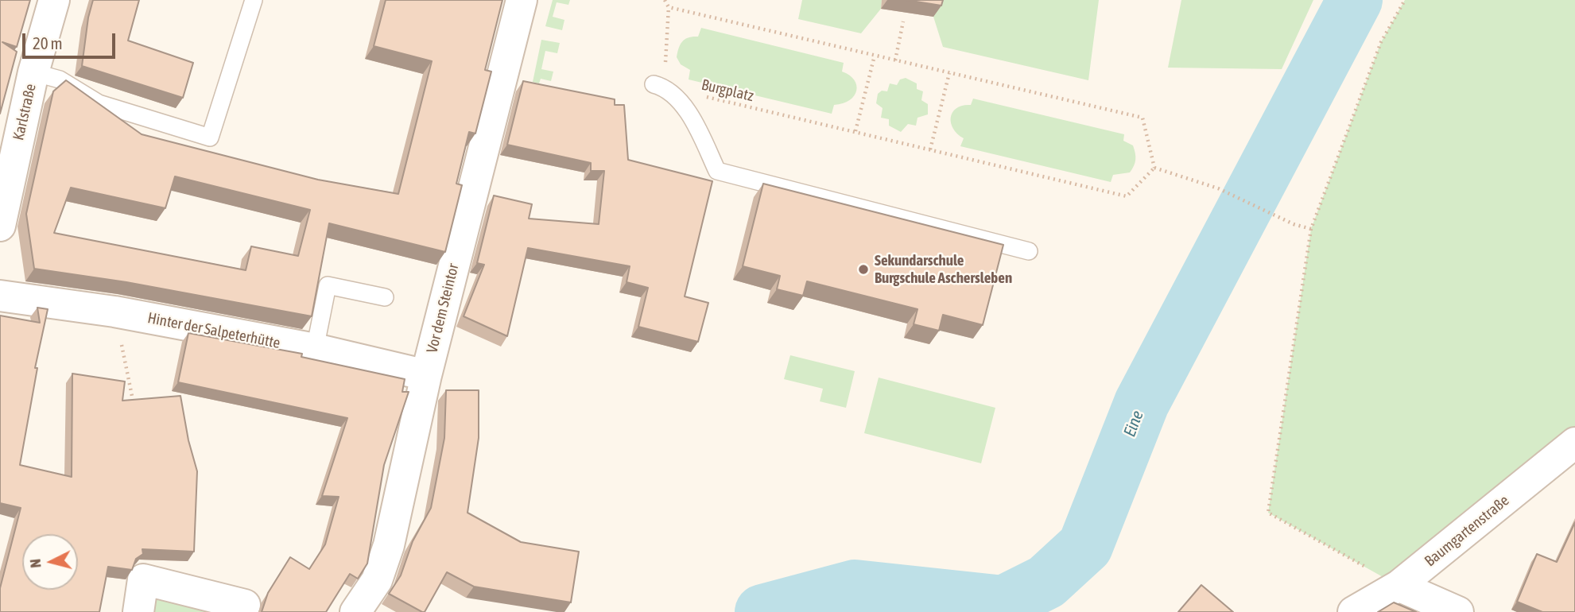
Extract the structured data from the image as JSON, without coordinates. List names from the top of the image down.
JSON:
{
  "streets": {
    "street": [
      "Karlstraße",
      "Vor dem Steintor",
      "Hinter der Salpeterhütte",
      "Baumgartenstraße"
    ],
    "path": ["Burgplatz"]
  },
  "crossings": [
    ["Vor dem Steintor", "Hinter der Salpeterhütte"]
  ],
  "water": ["Eine"],
  "places": ["Sekundarschule Burgschule Aschersleben"],
  "scale_bar": "20 m",
  "north": "left"
}
